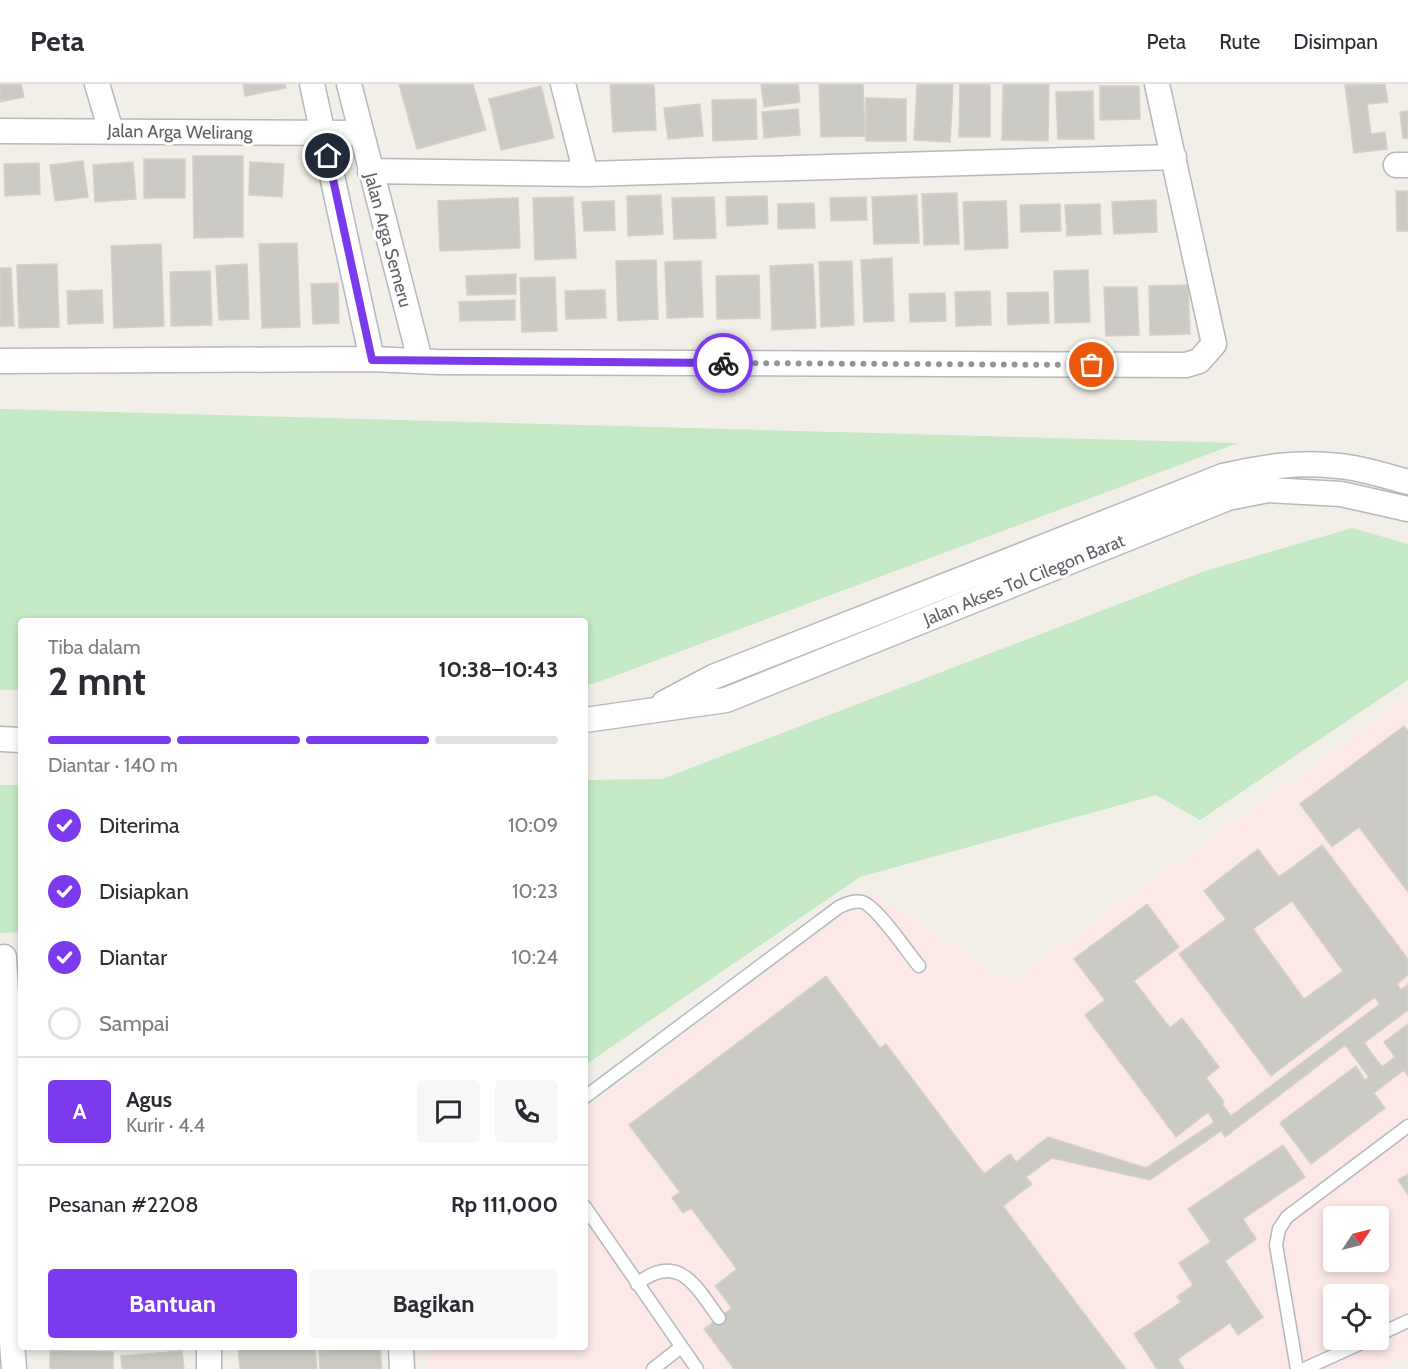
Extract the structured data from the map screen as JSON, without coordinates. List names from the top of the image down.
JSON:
{
  "streets": {
    "street": ["Jalan Arga Welirang", "Jalan Arga Semeru", "Jalan Akses Tol Cilegon Barat"]
  },
  "crossings": [
    ["Jalan Arga Welirang", "Jalan Arga Semeru"]
  ],
  "north": "top right",
  "page": {
    "header": "Peta",
    "nav": ["Peta", "Rute", "Disimpan"],
    "heading": ["2 mnt", "Tiba dalam", "10:38–10:43"],
    "panel": [
      "Agus",
      "Kurir · 4.4",
      "Pesanan #2208",
      "Rp 111,000"
    ],
    "bar": "Diantar · 140 m",
    "list": [
      ["Diterima", "10:09"],
      ["Disiapkan", "10:23"],
      ["Diantar", "10:24"],
      "Sampai"
    ],
    "round": "A",
    "buttons": ["Bantuan", "Bagikan"]
  }
}
